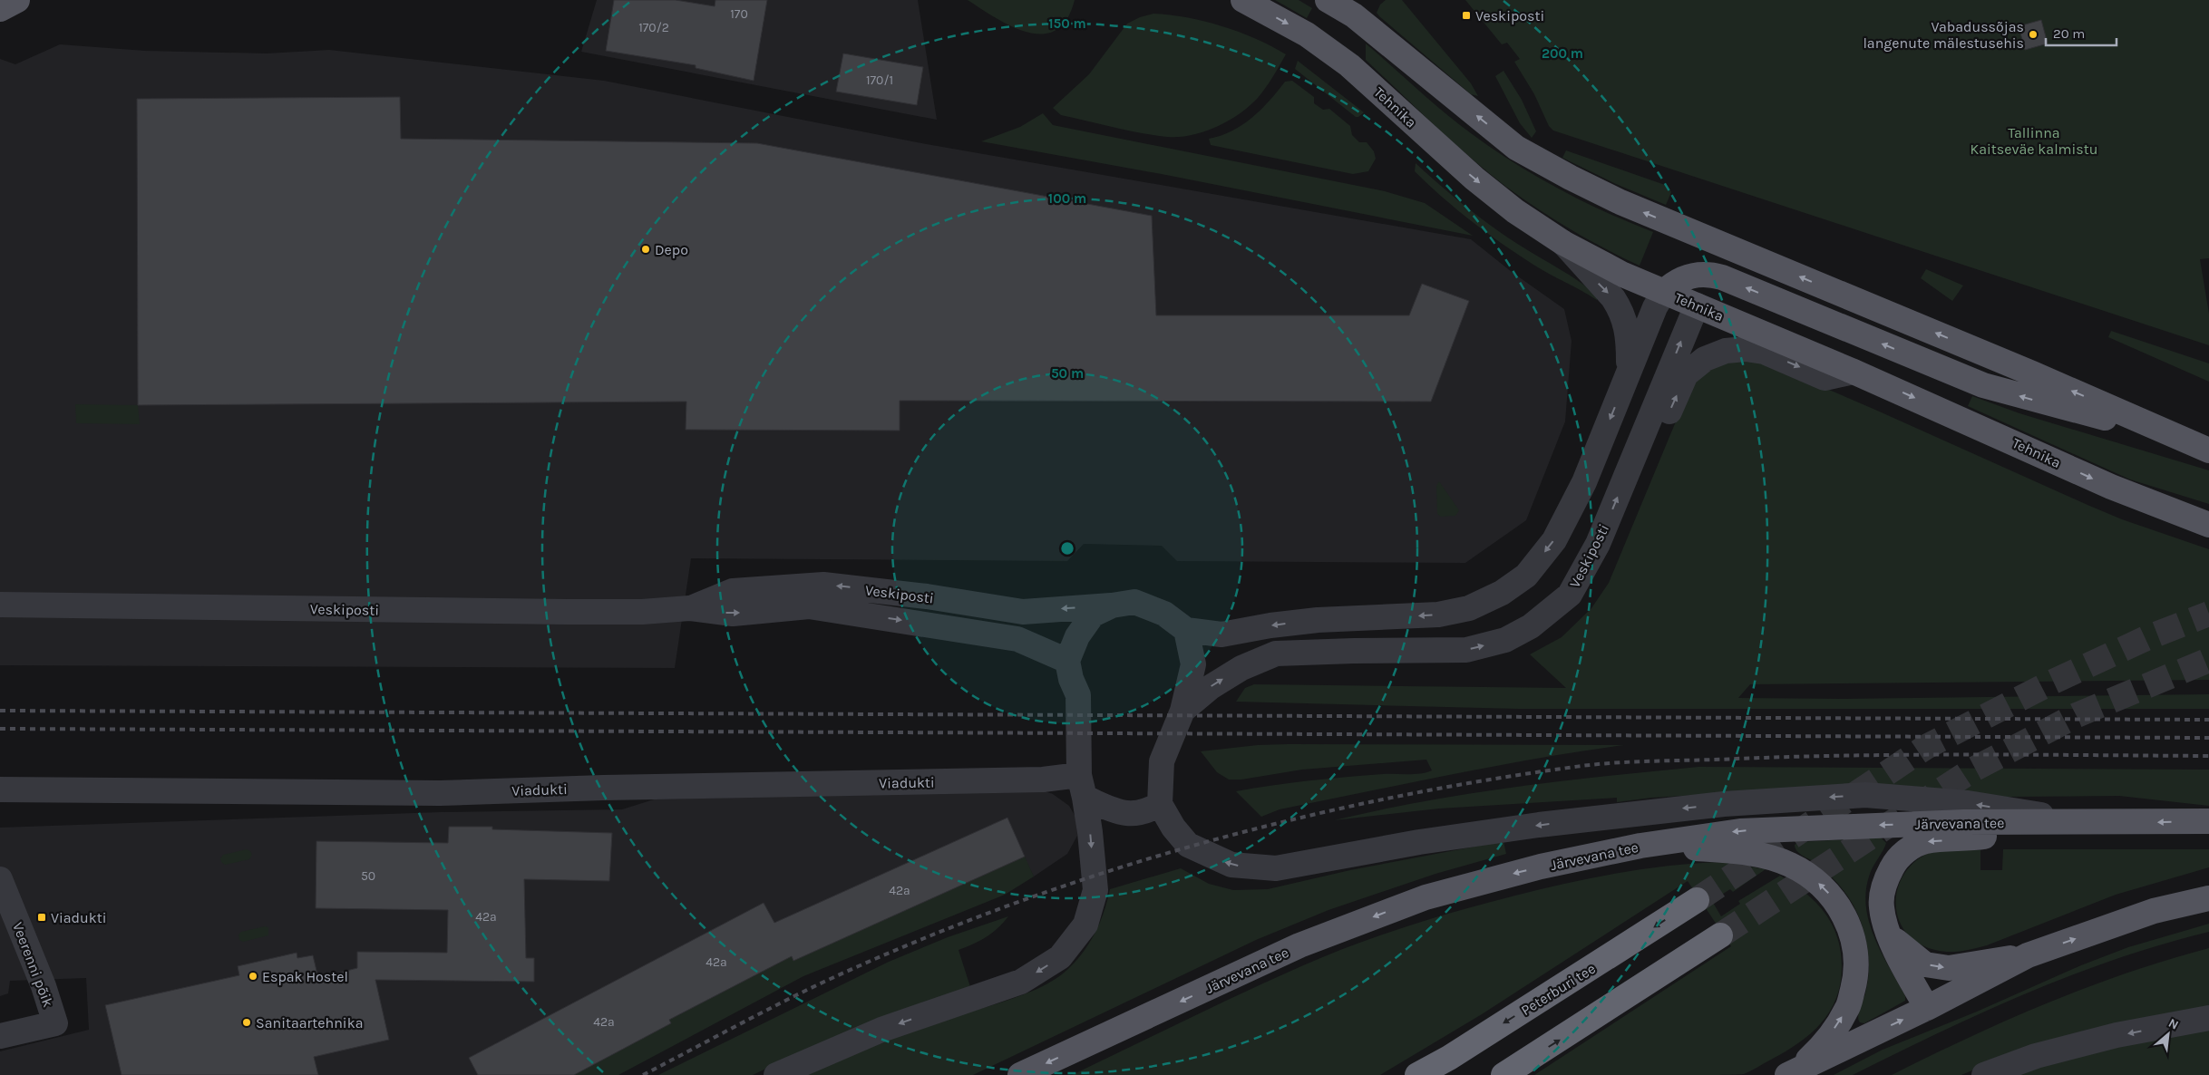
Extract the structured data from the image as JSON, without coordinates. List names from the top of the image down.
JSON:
{
  "streets": {
    "highway": ["Peterburi tee"],
    "main road": ["Tehnika", "Järvevana tee"],
    "street": ["Veskiposti", "Viadukti", "Veerenni põik"]
  },
  "crossings": [
    ["Tehnika", "Veskiposti"]
  ],
  "parks": ["Tallinna Kaitseväe kalmistu"],
  "places": {
    "transit": ["Veskiposti", "Viadukti"],
    "other": [
      "Vabadussõjas langenute mälestusehis",
      "Depo",
      "Espak Hostel",
      "Sanitaartehnika"
    ]
  },
  "house_numbers": [
    "170",
    "170/2",
    "170/1",
    "50",
    "42a",
    "42a",
    "42a",
    "42a"
  ],
  "scale_bar": "20 m",
  "north": "top right",
  "rings": [
    "150 m",
    "200 m",
    "100 m",
    "50 m"
  ]
}
